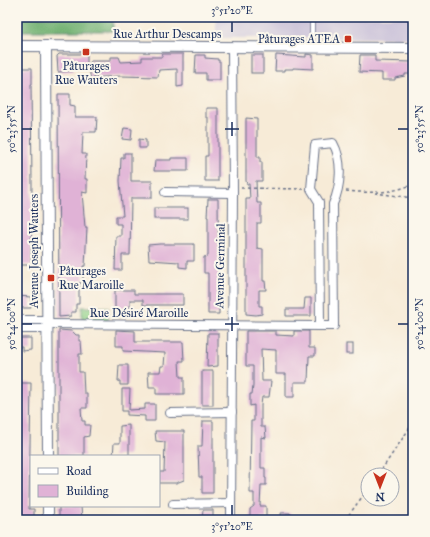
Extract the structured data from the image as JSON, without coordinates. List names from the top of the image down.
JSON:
{
  "streets": {
    "street": [
      "Rue Arthur Descamps",
      "Avenue Joseph Wauters",
      "Avenue Germinal",
      "Rue Désiré Maroille"
    ]
  },
  "crossings": [
    ["Rue Arthur Descamps", "Avenue Joseph Wauters"],
    ["Rue Arthur Descamps", "Avenue Germinal"],
    ["Avenue Joseph Wauters", "Rue Désiré Maroille"],
    ["Avenue Germinal", "Rue Désiré Maroille"]
  ],
  "places": {
    "transit": ["Pâturages ATEA", "Pâturages Rue Wauters", "Pâturages Rue Maroille"]
  },
  "legend": ["Road", "Building"],
  "north": "bottom",
  "coordinates": ["3°51'20\"E", "50°23'55\"N", "50°24'00\"N"]
}
